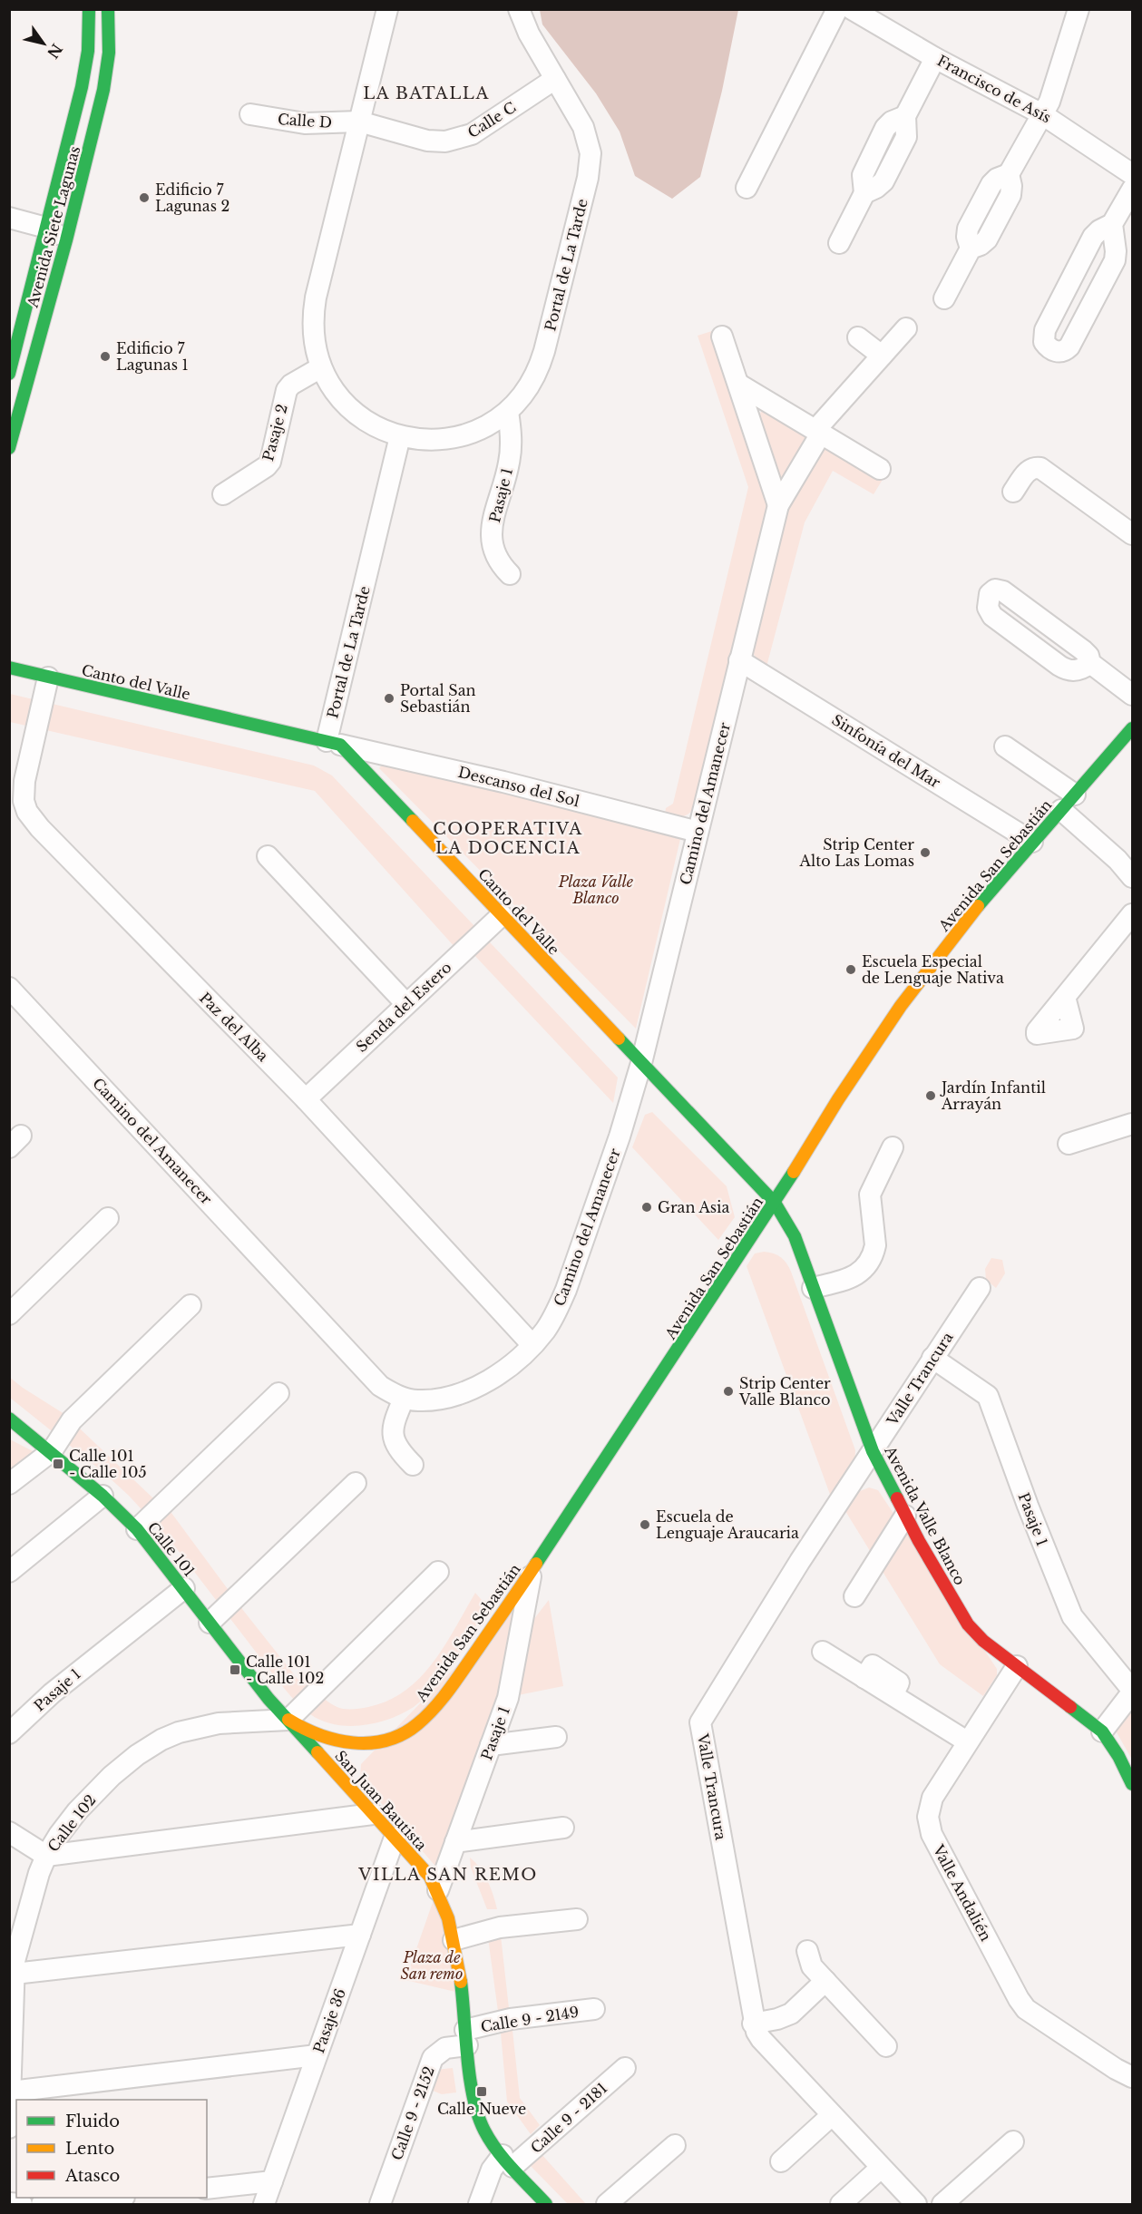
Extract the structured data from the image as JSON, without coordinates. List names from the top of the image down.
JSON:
{
  "streets": {
    "street": [
      "Francisco de Asís",
      "Calle C",
      "Calle D",
      "Avenida Siete Lagunas",
      "Portal de La Tarde",
      "Pasaje 2",
      "Pasaje 1",
      "Canto del Valle",
      "Sinfonía del Mar",
      "Descanso del Sol",
      "Camino del Amanecer",
      "Avenida San Sebastián",
      "Senda del Estero",
      "Paz del Alba",
      "Valle Trancura",
      "Avenida Valle Blanco",
      "Calle 101",
      "San Juan Bautista",
      "Calle 102",
      "Valle Andalién",
      "Calle 9 - 2149",
      "Pasaje 36",
      "Calle 9 - 2152",
      "Calle 9 - 2181"
    ]
  },
  "crossings": [
    ["Calle C", "Calle D"],
    ["Calle C", "Portal de La Tarde"],
    ["Calle D", "Portal de La Tarde"],
    ["Portal de La Tarde", "Pasaje 2"],
    ["Portal de La Tarde", "Pasaje 1"],
    ["Portal de La Tarde", "Canto del Valle"],
    ["Portal de La Tarde", "Descanso del Sol"],
    ["Pasaje 1", "Avenida San Sebastián"],
    ["Pasaje 1", "Valle Trancura"],
    ["Pasaje 1", "Avenida Valle Blanco"],
    ["Pasaje 1", "Calle 101"],
    ["Pasaje 1", "San Juan Bautista"],
    ["Canto del Valle", "Descanso del Sol"],
    ["Canto del Valle", "Camino del Amanecer"],
    ["Canto del Valle", "Avenida San Sebastián"],
    ["Canto del Valle", "Senda del Estero"],
    ["Canto del Valle", "Paz del Alba"],
    ["Canto del Valle", "Avenida Valle Blanco"],
    ["Sinfonía del Mar", "Camino del Amanecer"],
    ["Sinfonía del Mar", "Avenida San Sebastián"],
    ["Descanso del Sol", "Camino del Amanecer"],
    ["Camino del Amanecer", "Paz del Alba"],
    ["Avenida San Sebastián", "Avenida Valle Blanco"],
    ["Avenida San Sebastián", "Calle 101"],
    ["Avenida San Sebastián", "San Juan Bautista"],
    ["Avenida San Sebastián", "Calle 102"],
    ["Senda del Estero", "Paz del Alba"],
    ["Valle Trancura", "Avenida Valle Blanco"],
    ["Avenida Valle Blanco", "Valle Andalién"],
    ["Calle 101", "San Juan Bautista"],
    ["Calle 101", "Calle 102"],
    ["San Juan Bautista", "Calle 102"],
    ["San Juan Bautista", "Calle 9 - 2149"],
    ["San Juan Bautista", "Pasaje 36"],
    ["San Juan Bautista", "Calle 9 - 2152"],
    ["San Juan Bautista", "Calle 9 - 2181"],
    ["Calle 9 - 2149", "Calle 9 - 2152"]
  ],
  "districts": ["LA BATALLA", "COOPERATIVA LA DOCENCIA", "VILLA SAN REMO"],
  "parks": ["Plaza Valle Blanco", "Plaza de San remo"],
  "places": {
    "other": [
      "Edificio 7 Lagunas 2",
      "Edificio 7 Lagunas 1",
      "Portal San Sebastián",
      "Strip Center Alto Las Lomas",
      "Escuela Especial de Lenguaje Nativa",
      "Jardín Infantil Arrayán",
      "Gran Asia",
      "Strip Center Valle Blanco",
      "Escuela de Lenguaje Araucaria"
    ],
    "transit": ["Calle 101 - Calle 105", "Calle 101 - Calle 102", "Calle Nueve"]
  },
  "legend": ["Fluido", "Lento", "Atasco"],
  "north": "bottom right"
}
